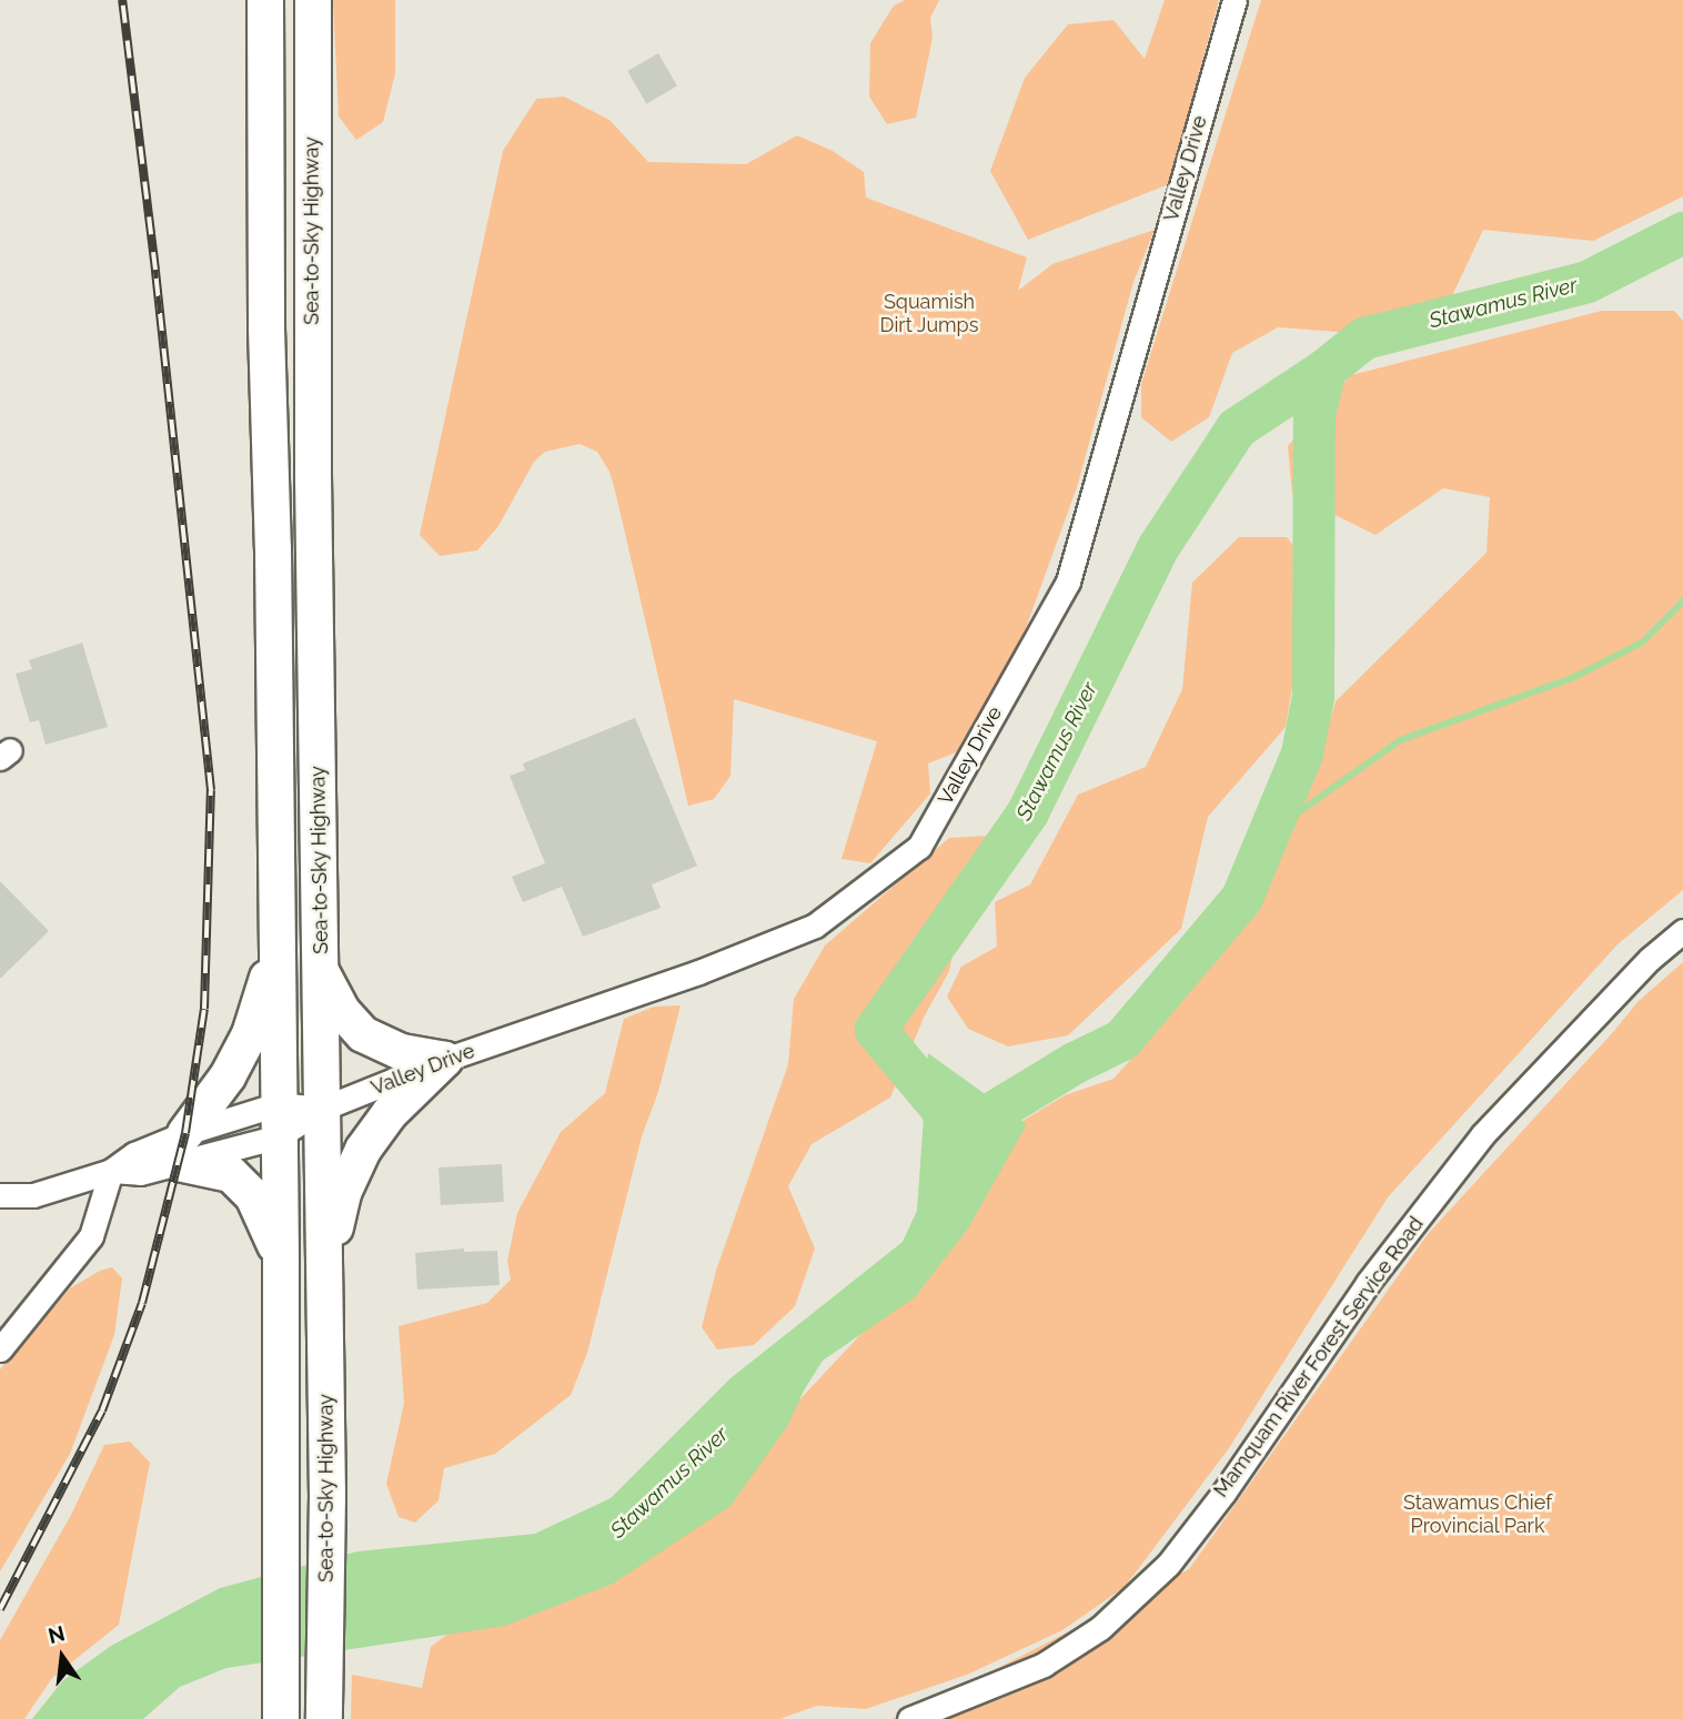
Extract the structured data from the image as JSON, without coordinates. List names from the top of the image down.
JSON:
{
  "streets": {
    "highway": ["Sea-to-Sky Highway"],
    "street": ["Valley Drive", "Mamquam River Forest Service Road"]
  },
  "crossings": [
    ["Valley Drive", "Sea-to-Sky Highway"]
  ],
  "water": ["Stawamus River"],
  "parks": ["Squamish Dirt Jumps", "Stawamus Chief Provincial Park"],
  "north": "top"
}
